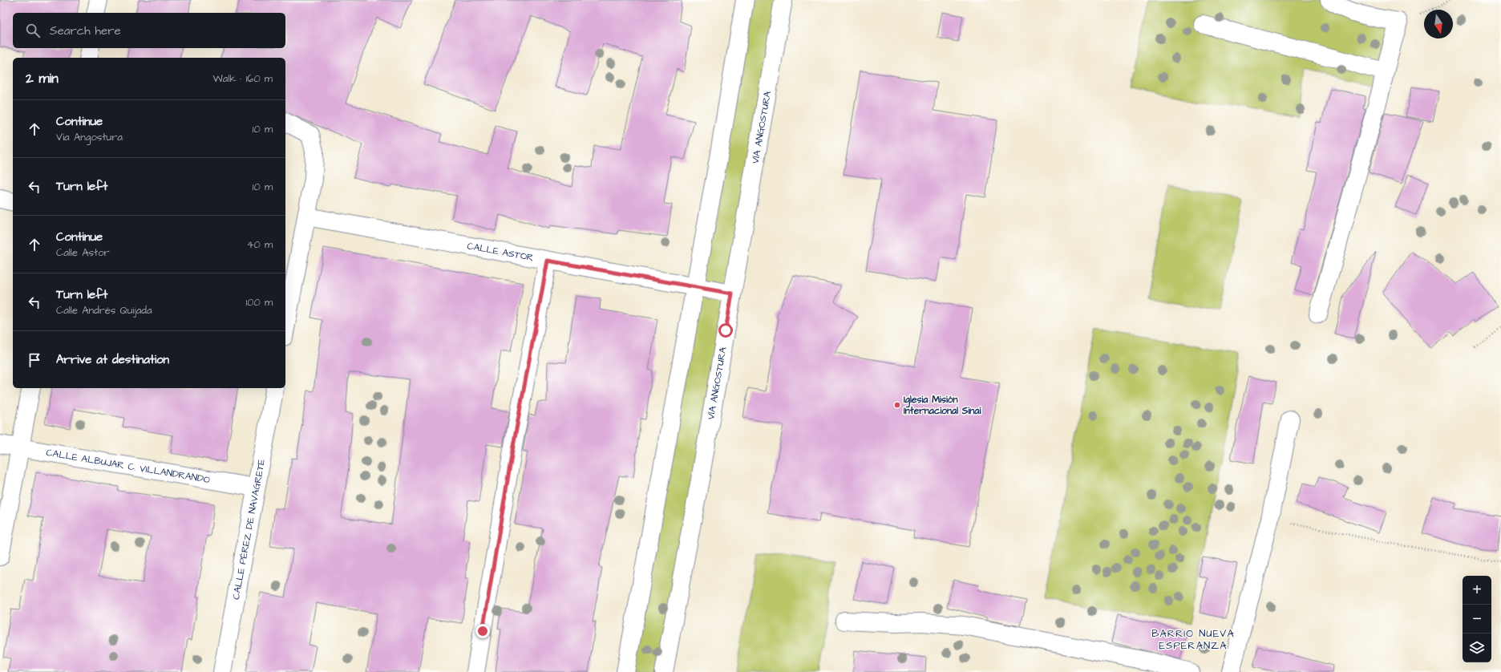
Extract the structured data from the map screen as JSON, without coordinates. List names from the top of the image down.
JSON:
{
  "streets": {
    "street": [
      "VÍA ANGOSTURA",
      "CALLE ASTOR",
      "CALLE ALBUJAR C. VILLANDRANDO",
      "CALLE PÉREZ DE NAVAGRETE"
    ]
  },
  "crossings": [
    ["VÍA ANGOSTURA", "CALLE ASTOR"],
    ["CALLE ALBUJAR C. VILLANDRANDO", "CALLE PÉREZ DE NAVAGRETE"]
  ],
  "districts": ["BARRIO NUEVA ESPERANZA"],
  "places": ["Iglesia Misión Internacional Sinaí"],
  "north": "bottom",
  "page": {
    "search": "Search here",
    "heading": ["2 min", "Walk · 160 m"],
    "list": [
      ["Continue", "Vía Angostura", "10 m"],
      ["Turn left", "10 m"],
      ["Continue", "Calle Astor", "40 m"],
      ["Turn left", "Calle Andrés Quijada", "100 m"],
      "Arrive at destination"
    ],
    "map_buttons": ["+", "−"]
  }
}
